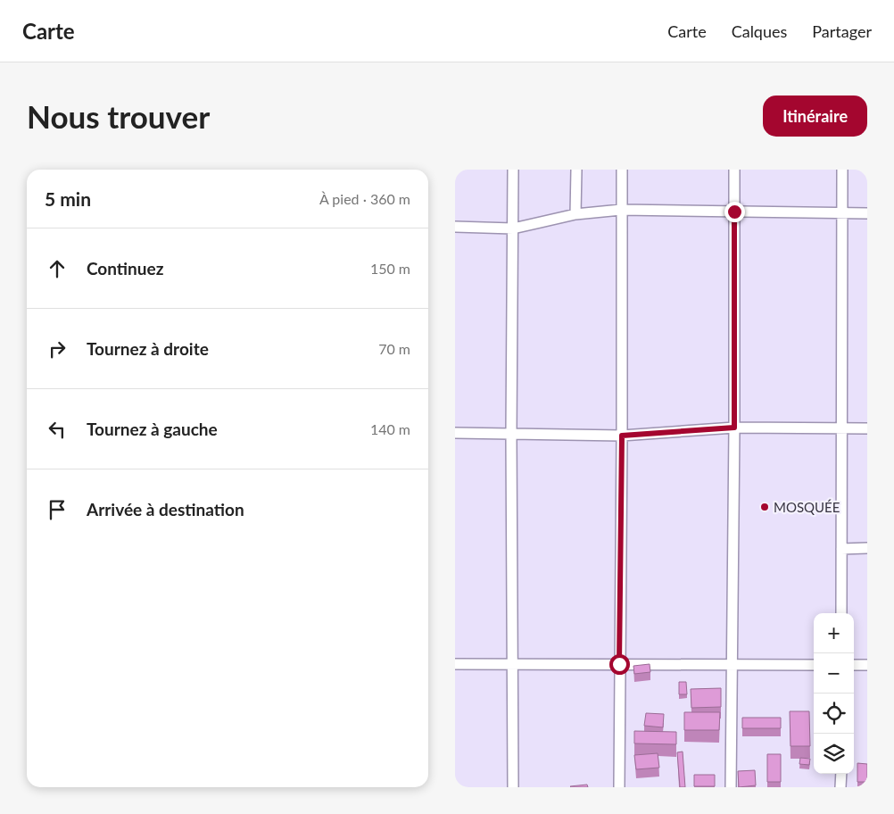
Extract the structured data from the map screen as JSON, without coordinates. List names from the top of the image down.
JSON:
{
  "places": ["MOSQUÉE"],
  "page": {
    "header": "Carte",
    "nav": ["Carte", "Calques", "Partager"],
    "buttons": "Itinéraire",
    "title": "Nous trouver",
    "heading": ["5 min", "À pied · 360 m"],
    "list": [
      ["Continuez", "150 m"],
      ["Tournez à droite", "70 m"],
      ["Tournez à gauche", "140 m"],
      "Arrivée à destination"
    ],
    "map_buttons": ["+", "−"]
  }
}
